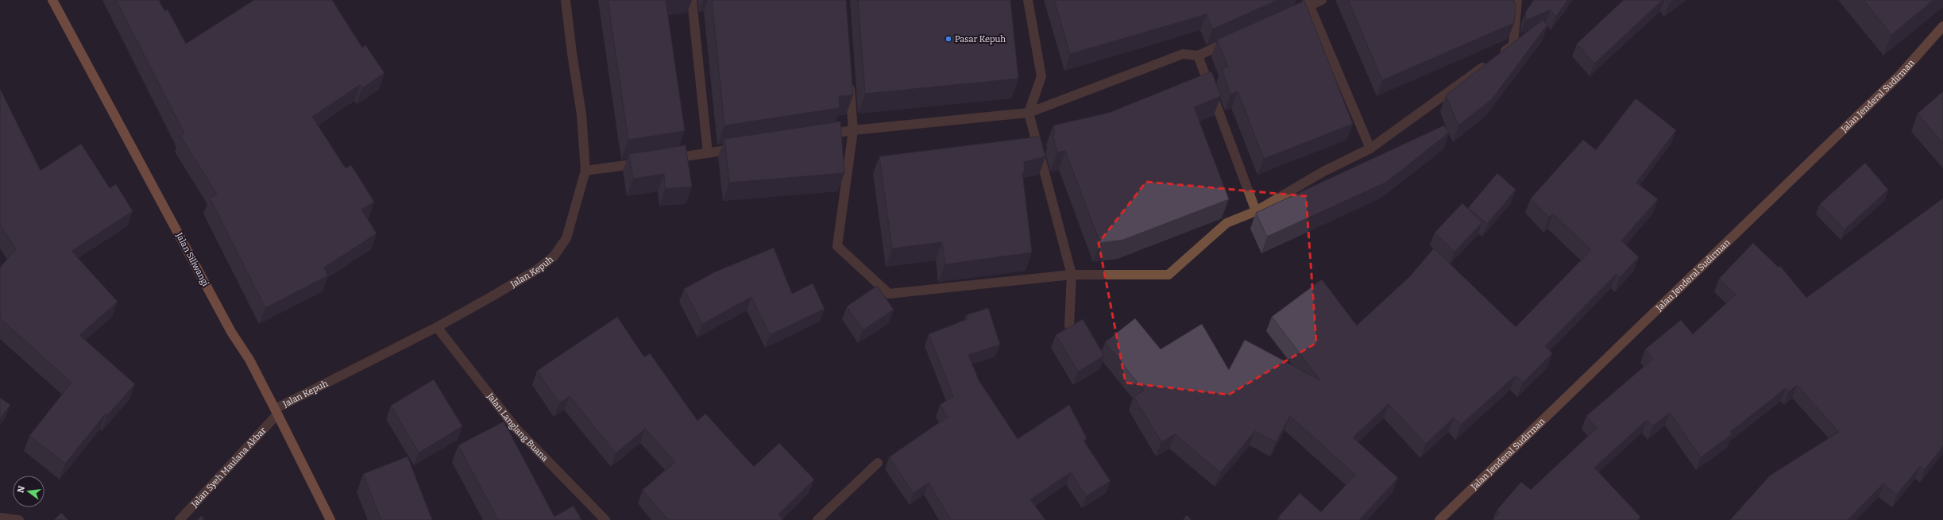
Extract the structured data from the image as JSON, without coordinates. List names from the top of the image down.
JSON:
{
  "streets": {
    "main road": ["Jalan Jenderal Sudirman", "Jalan Siliwangi"],
    "street": ["Jalan Kepuh", "Jalan Langlang Buana", "Jalan Syeh Maulana Akbar"]
  },
  "crossings": [
    ["Jalan Siliwangi", "Jalan Kepuh"],
    ["Jalan Siliwangi", "Jalan Syeh Maulana Akbar"],
    ["Jalan Kepuh", "Jalan Langlang Buana"],
    ["Jalan Kepuh", "Jalan Syeh Maulana Akbar"]
  ],
  "places": ["Pasar Kepuh"],
  "north": "left"
}
